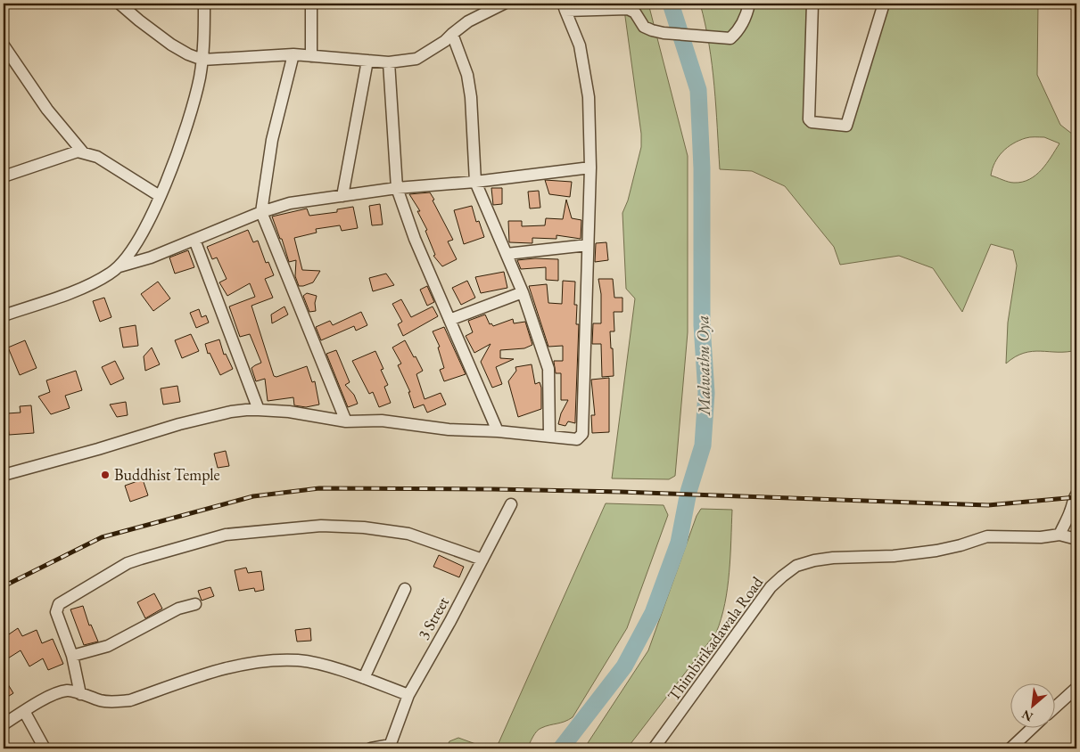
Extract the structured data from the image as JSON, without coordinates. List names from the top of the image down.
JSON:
{
  "streets": {
    "street": ["3 Street", "Thimbirikadawala Road"]
  },
  "water": ["Malwathu Oya"],
  "places": ["Buddhist Temple"],
  "north": "bottom left"
}
